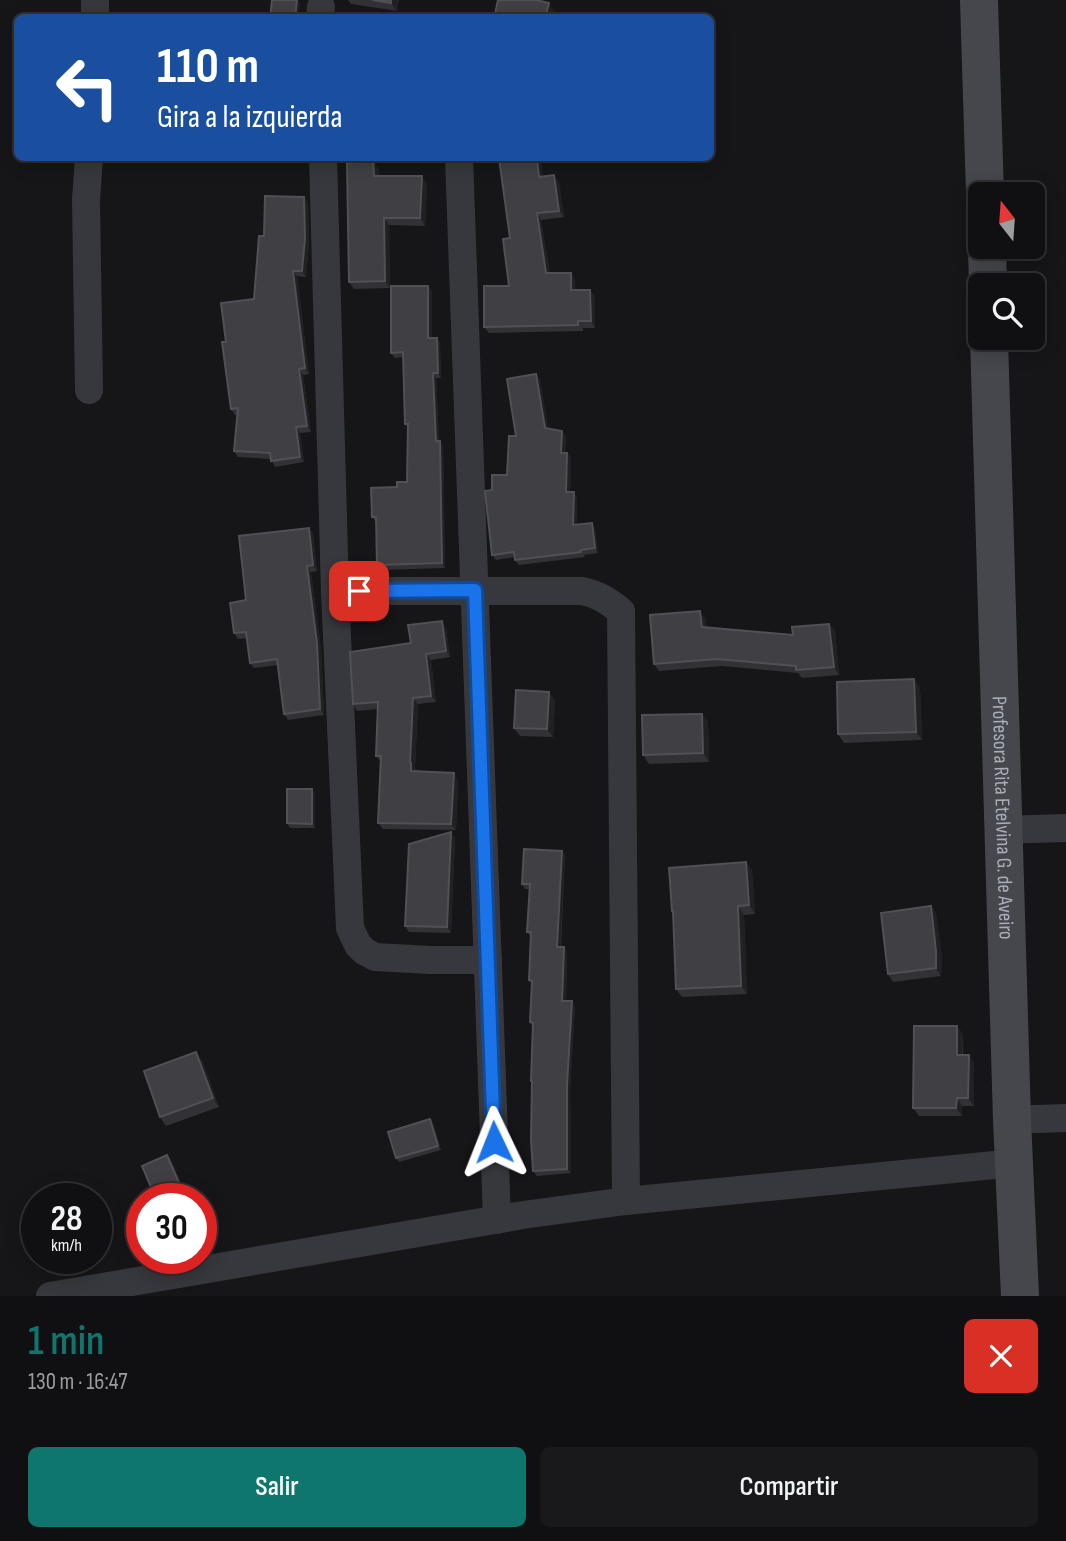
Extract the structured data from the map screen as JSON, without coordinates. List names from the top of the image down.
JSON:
{
  "streets": {
    "street": ["Profesora Rita Etelvina G. de Aveiro"]
  },
  "north": "top",
  "page": {
    "turn": ["110 m", "Gira a la izquierda"],
    "speed": "28 km/h",
    "limit": "30",
    "heading": ["1 min", "130 m · 16:47"],
    "buttons": ["Salir", "Compartir"]
  }
}
